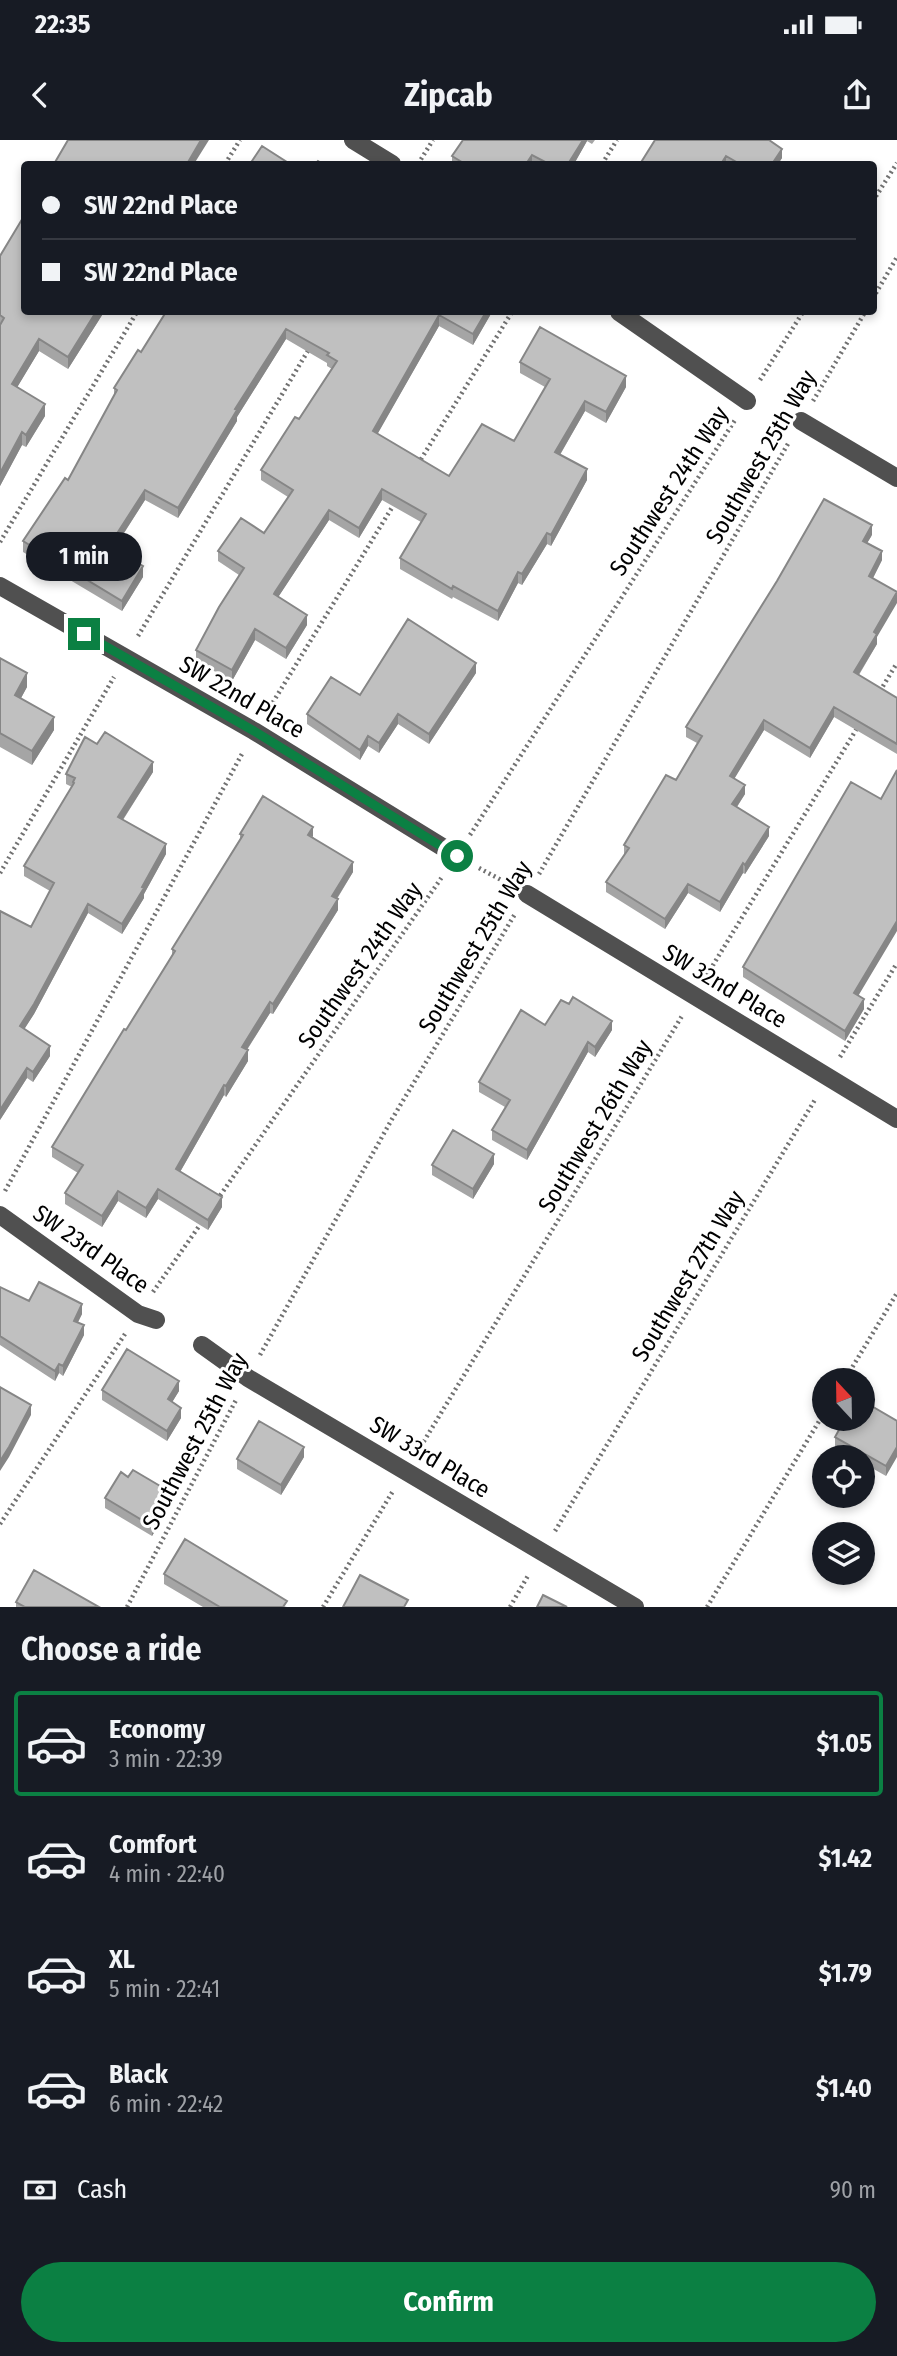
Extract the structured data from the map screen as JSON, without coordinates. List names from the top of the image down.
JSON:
{
  "streets": {
    "street": [
      "SW 22nd Place",
      "SW 32nd Place",
      "SW 23rd Place",
      "SW 33rd Place"
    ],
    "path": [
      "Southwest 25th Way",
      "Southwest 24th Way",
      "Southwest 26th Way",
      "Southwest 27th Way"
    ]
  },
  "crossings": [
    ["Southwest 25th Way", "SW 32nd Place"],
    ["Southwest 25th Way", "SW 33rd Place"],
    ["Southwest 24th Way", "SW 22nd Place"],
    ["SW 32nd Place", "Southwest 26th Way"],
    ["SW 32nd Place", "Southwest 27th Way"],
    ["Southwest 26th Way", "SW 33rd Place"],
    ["Southwest 27th Way", "SW 33rd Place"]
  ],
  "north": "top",
  "page": {
    "status": "22:35",
    "header": "Zipcab",
    "banner": ["SW 22nd Place", "SW 22nd Place"],
    "bubble": "1 min",
    "heading": "Choose a ride",
    "list": [
      {
        "name": "Economy",
        "note": "3 min · 22:39",
        "value": "$1.05"
      },
      {
        "name": "Comfort",
        "note": "4 min · 22:40",
        "value": "$1.42"
      },
      {
        "name": "XL",
        "note": "5 min · 22:41",
        "value": "$1.79"
      },
      {
        "name": "Black",
        "note": "6 min · 22:42",
        "value": "$1.40"
      }
    ],
    "pay": ["Cash", "90 m"],
    "buttons": "Confirm"
  }
}
